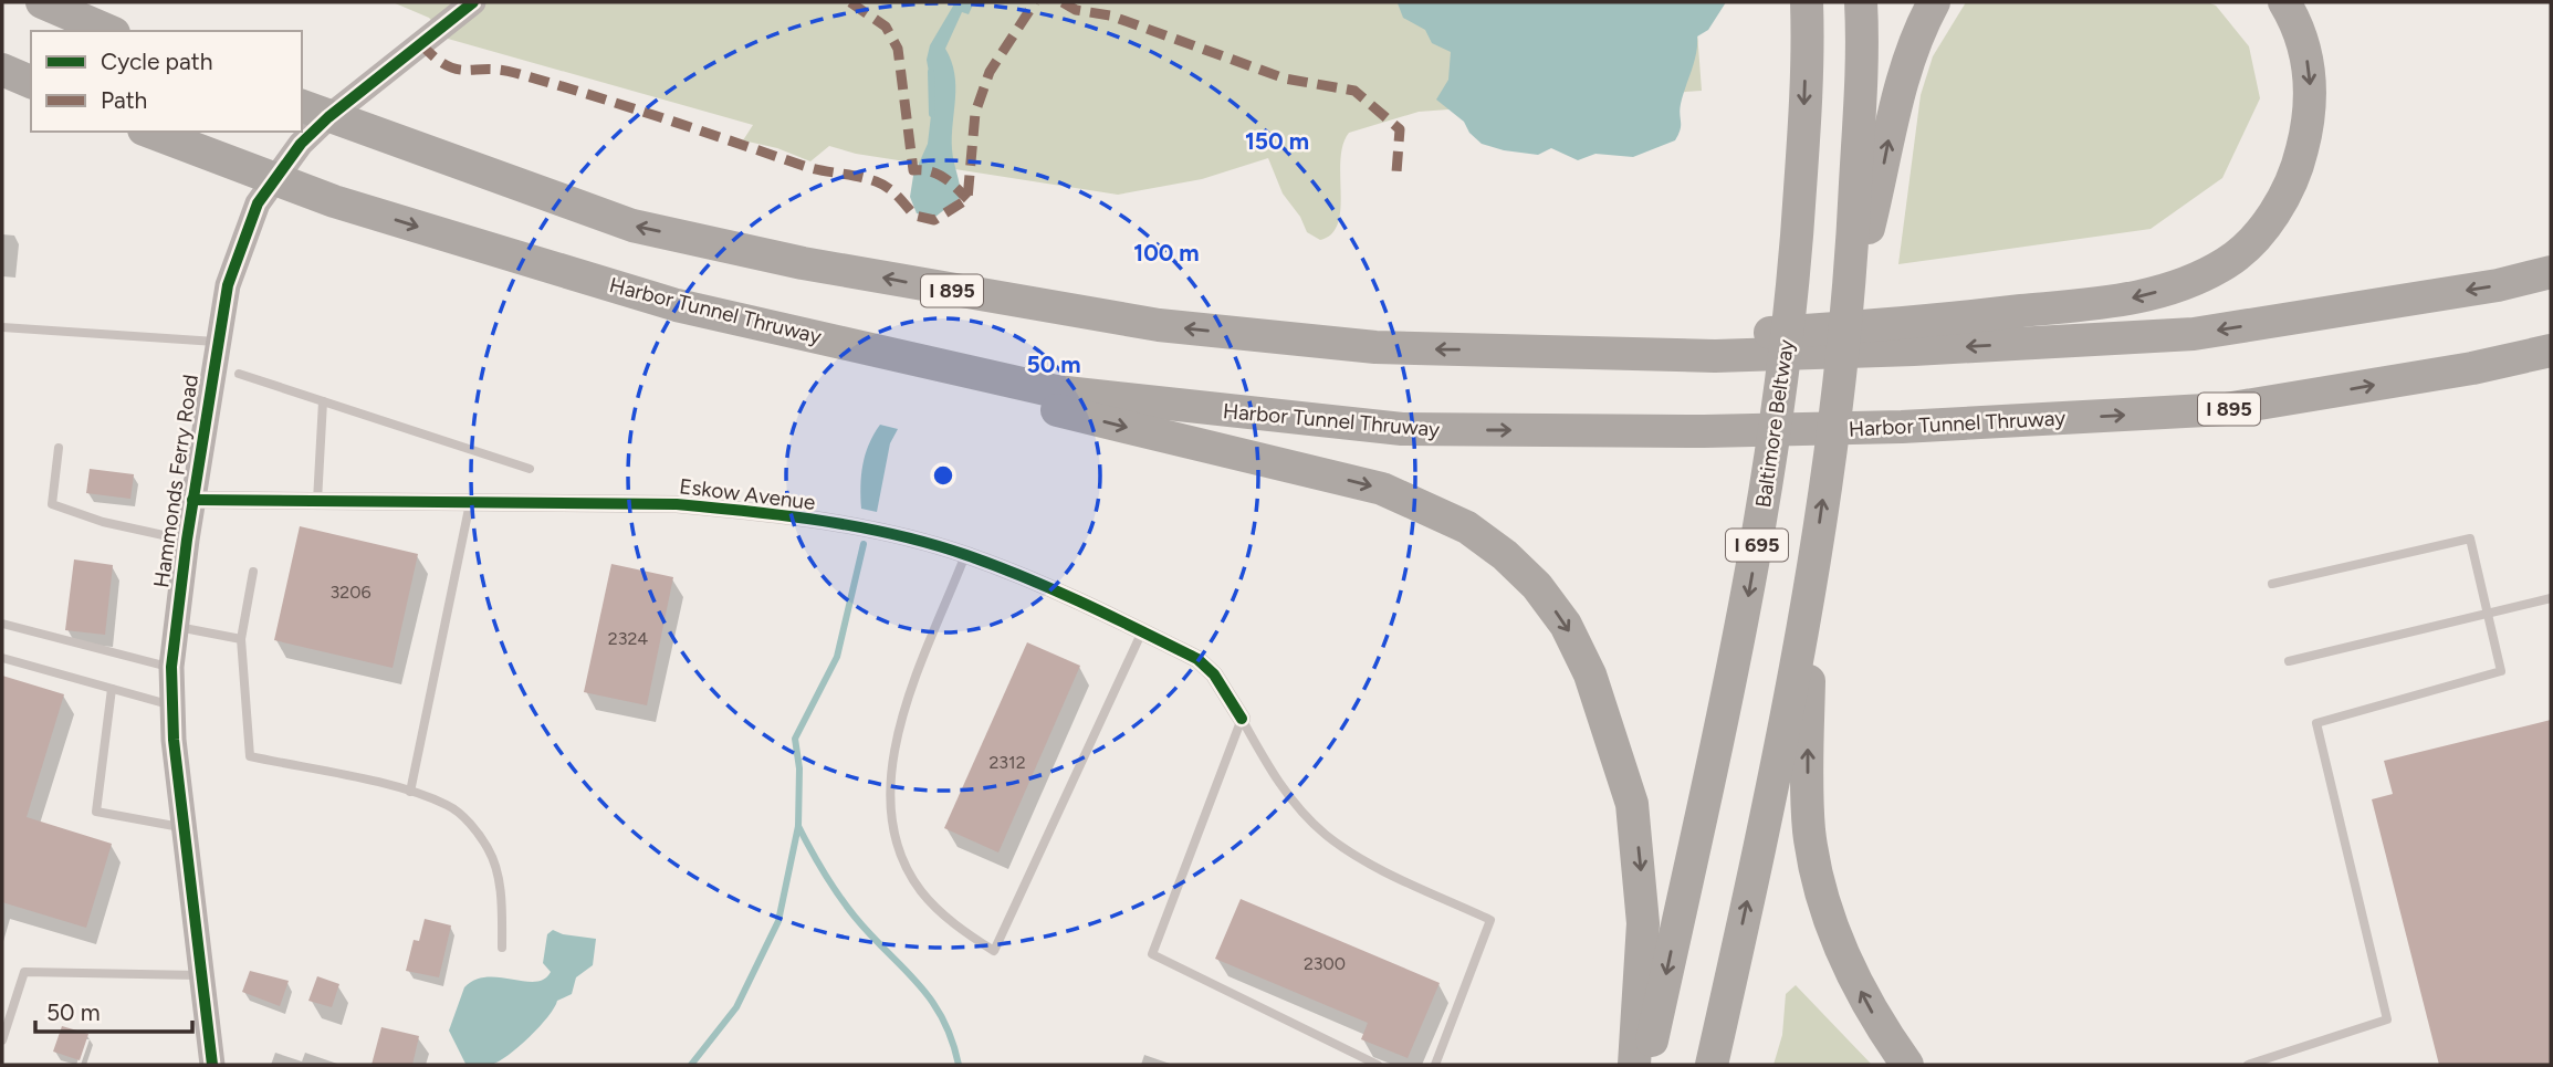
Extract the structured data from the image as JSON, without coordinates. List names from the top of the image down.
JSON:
{
  "streets": {
    "highway": [
      "I 895",
      "Harbor Tunnel Thruway",
      "Baltimore Beltway",
      "I 695"
    ],
    "street": ["Hammonds Ferry Road", "Eskow Avenue"]
  },
  "crossings": [
    ["Hammonds Ferry Road", "Eskow Avenue"]
  ],
  "house_numbers": [
    "3206",
    "2324",
    "2312",
    "2300"
  ],
  "legend": ["Cycle path", "Path"],
  "scale_bar": "50 m",
  "rings": ["150 m", "100 m", "50 m"]
}
